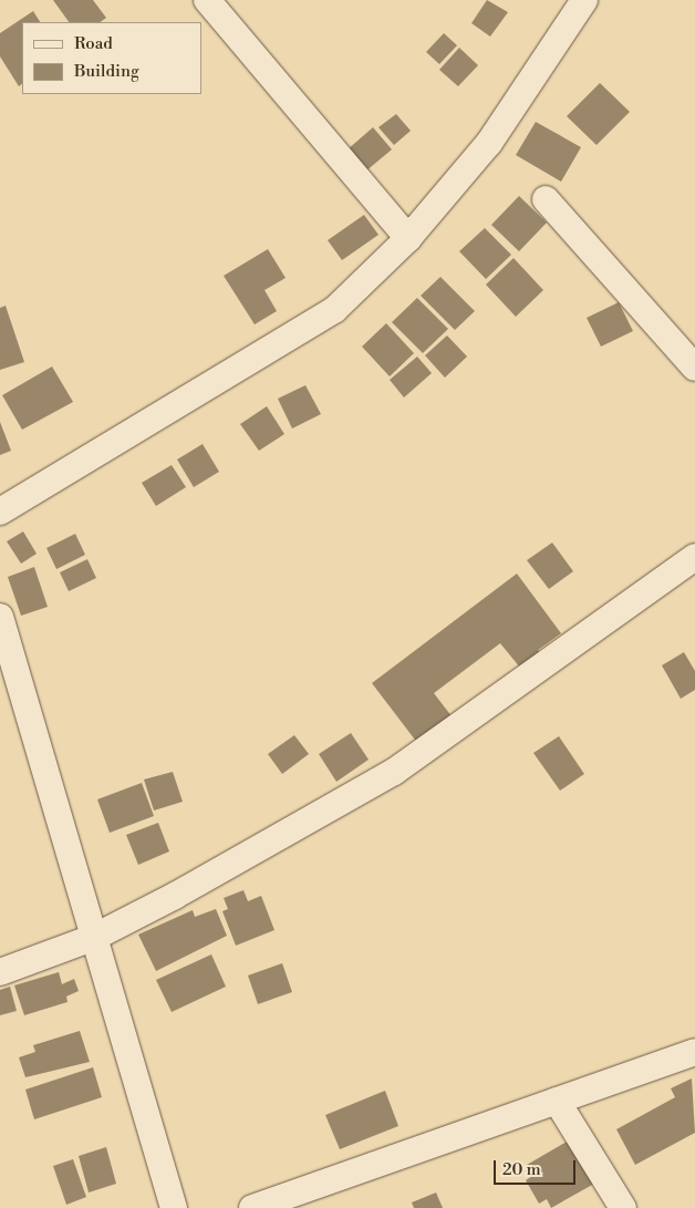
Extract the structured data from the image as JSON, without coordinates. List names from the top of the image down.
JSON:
{
  "legend": ["Road", "Building"],
  "scale_bar": "20 m"
}
